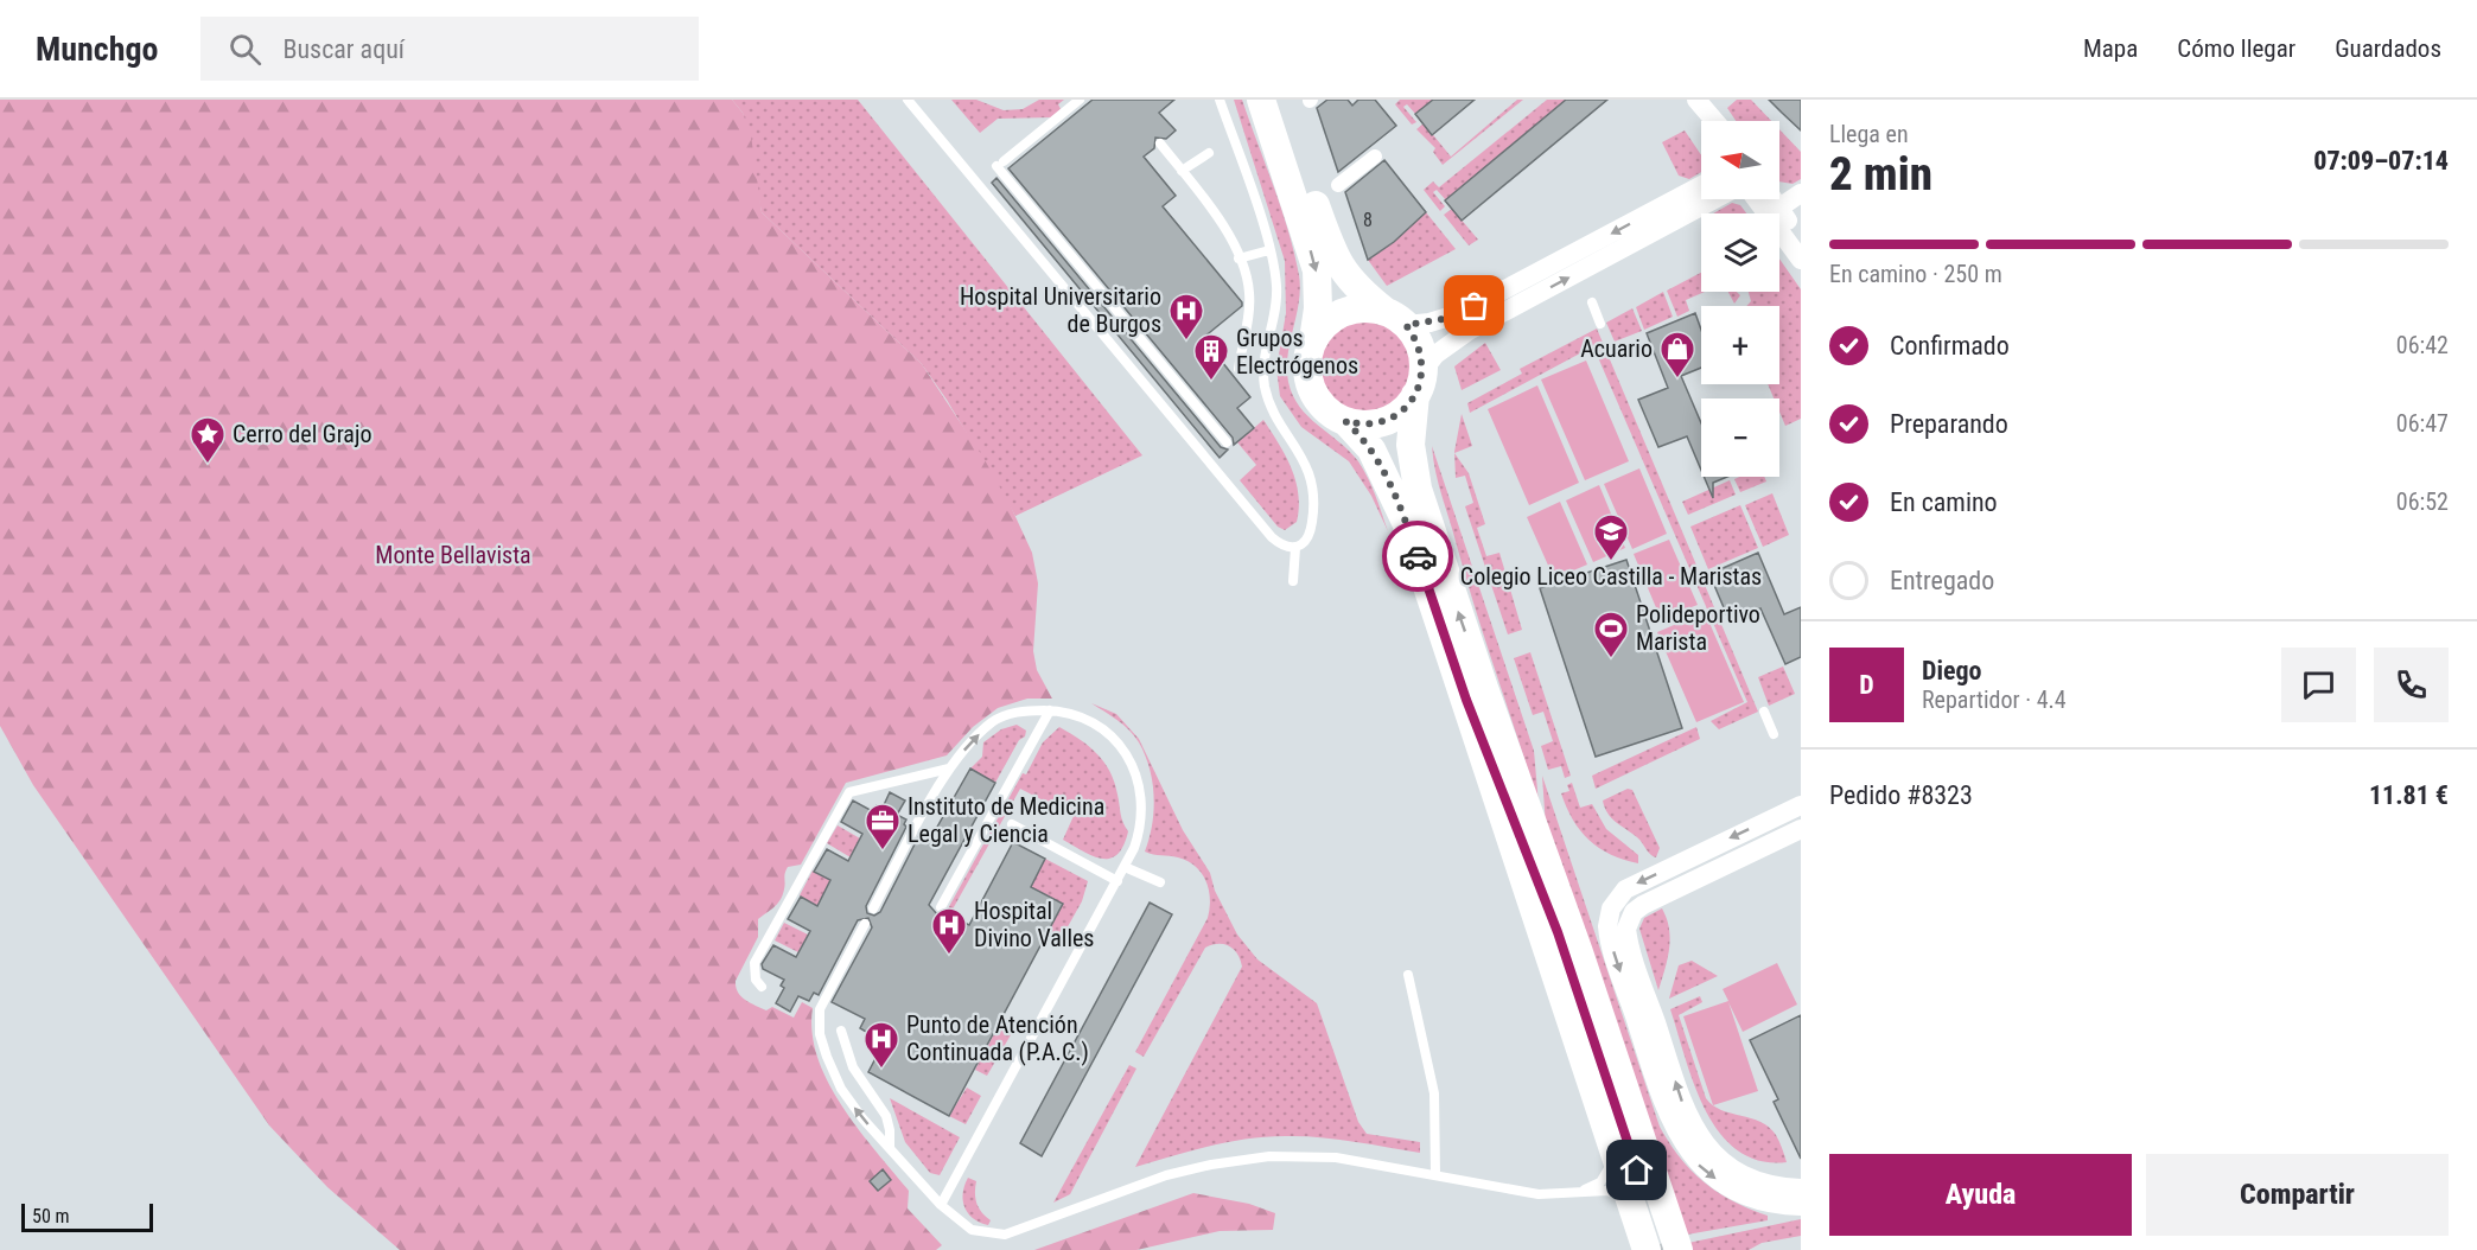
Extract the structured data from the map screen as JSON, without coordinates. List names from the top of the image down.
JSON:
{
  "parks": ["Monte Bellavista"],
  "places": {
    "hospital": ["Hospital Universitario de Burgos", "Hospital Divino Valles", "Punto de Atención Continuada (P.A.C.)"],
    "shop": ["Acuario"],
    "building": ["Grupos Electrógenos"],
    "place": ["Cerro del Grajo"],
    "school or university": ["Colegio Liceo Castilla - Maristas"],
    "sports": ["Polideportivo Marista"],
    "office": ["Instituto de Medicina Legal y Ciencia"]
  },
  "house_numbers": ["8"],
  "scale_bar": "50 m",
  "north": "left",
  "page": {
    "header": "Munchgo",
    "search": "Buscar aquí",
    "nav": ["Mapa", "Cómo llegar", "Guardados"],
    "heading": ["2 min", "Llega en", "07:09–07:14"],
    "panel": [
      "Diego",
      "Repartidor · 4.4",
      "Pedido #8323",
      "11.81 €"
    ],
    "map_buttons": ["+", "−"],
    "bar": "En camino · 250 m",
    "list": [
      ["Confirmado", "06:42"],
      ["Preparando", "06:47"],
      ["En camino", "06:52"],
      "Entregado"
    ],
    "round": "D",
    "buttons": ["Ayuda", "Compartir"],
    "scale": "50 m"
  }
}
